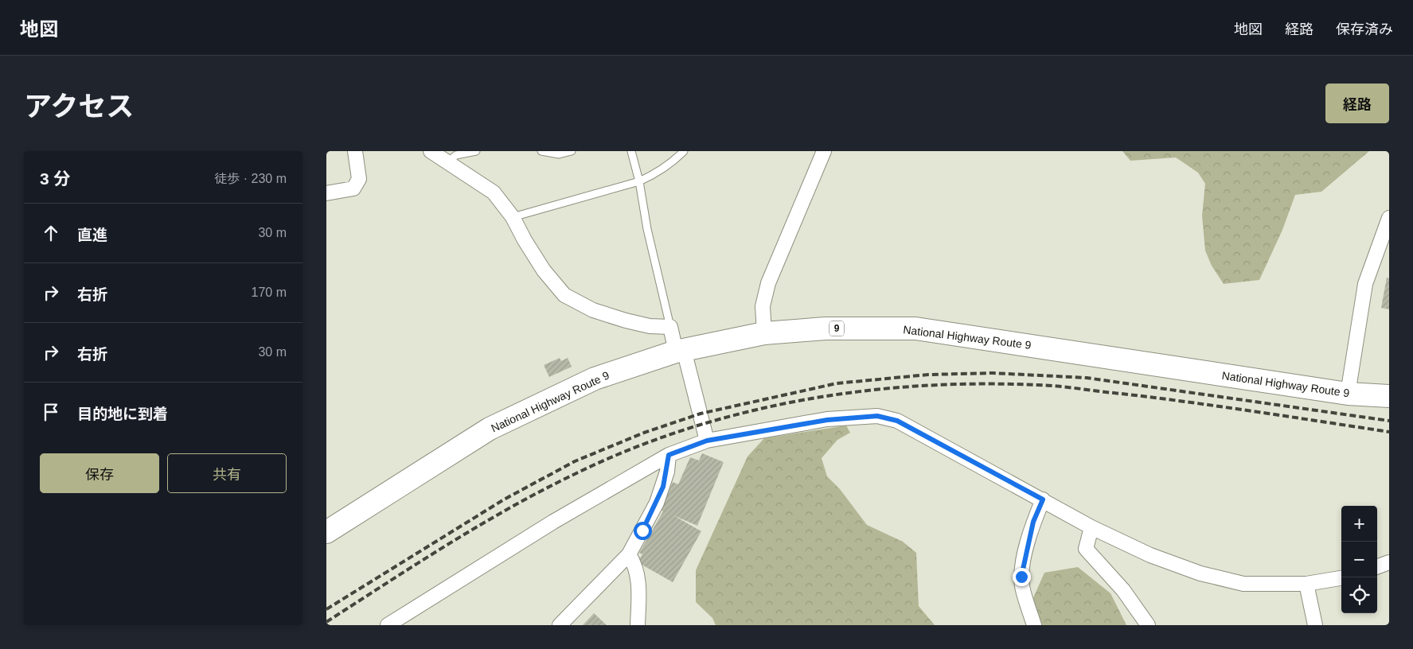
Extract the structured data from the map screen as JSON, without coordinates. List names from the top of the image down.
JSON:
{
  "streets": {
    "highway": ["9", "National Highway Route 9"]
  },
  "page": {
    "header": "地図",
    "nav": ["地図", "経路", "保存済み"],
    "title": "アクセス",
    "buttons": [
      "経路",
      ["保存", "共有"]
    ],
    "heading": ["3 分", "徒歩 · 230 m"],
    "list": [
      ["直進", "30 m"],
      ["右折", "170 m"],
      ["右折", "30 m"],
      "目的地に到着"
    ],
    "map_buttons": ["+", "−"]
  }
}
